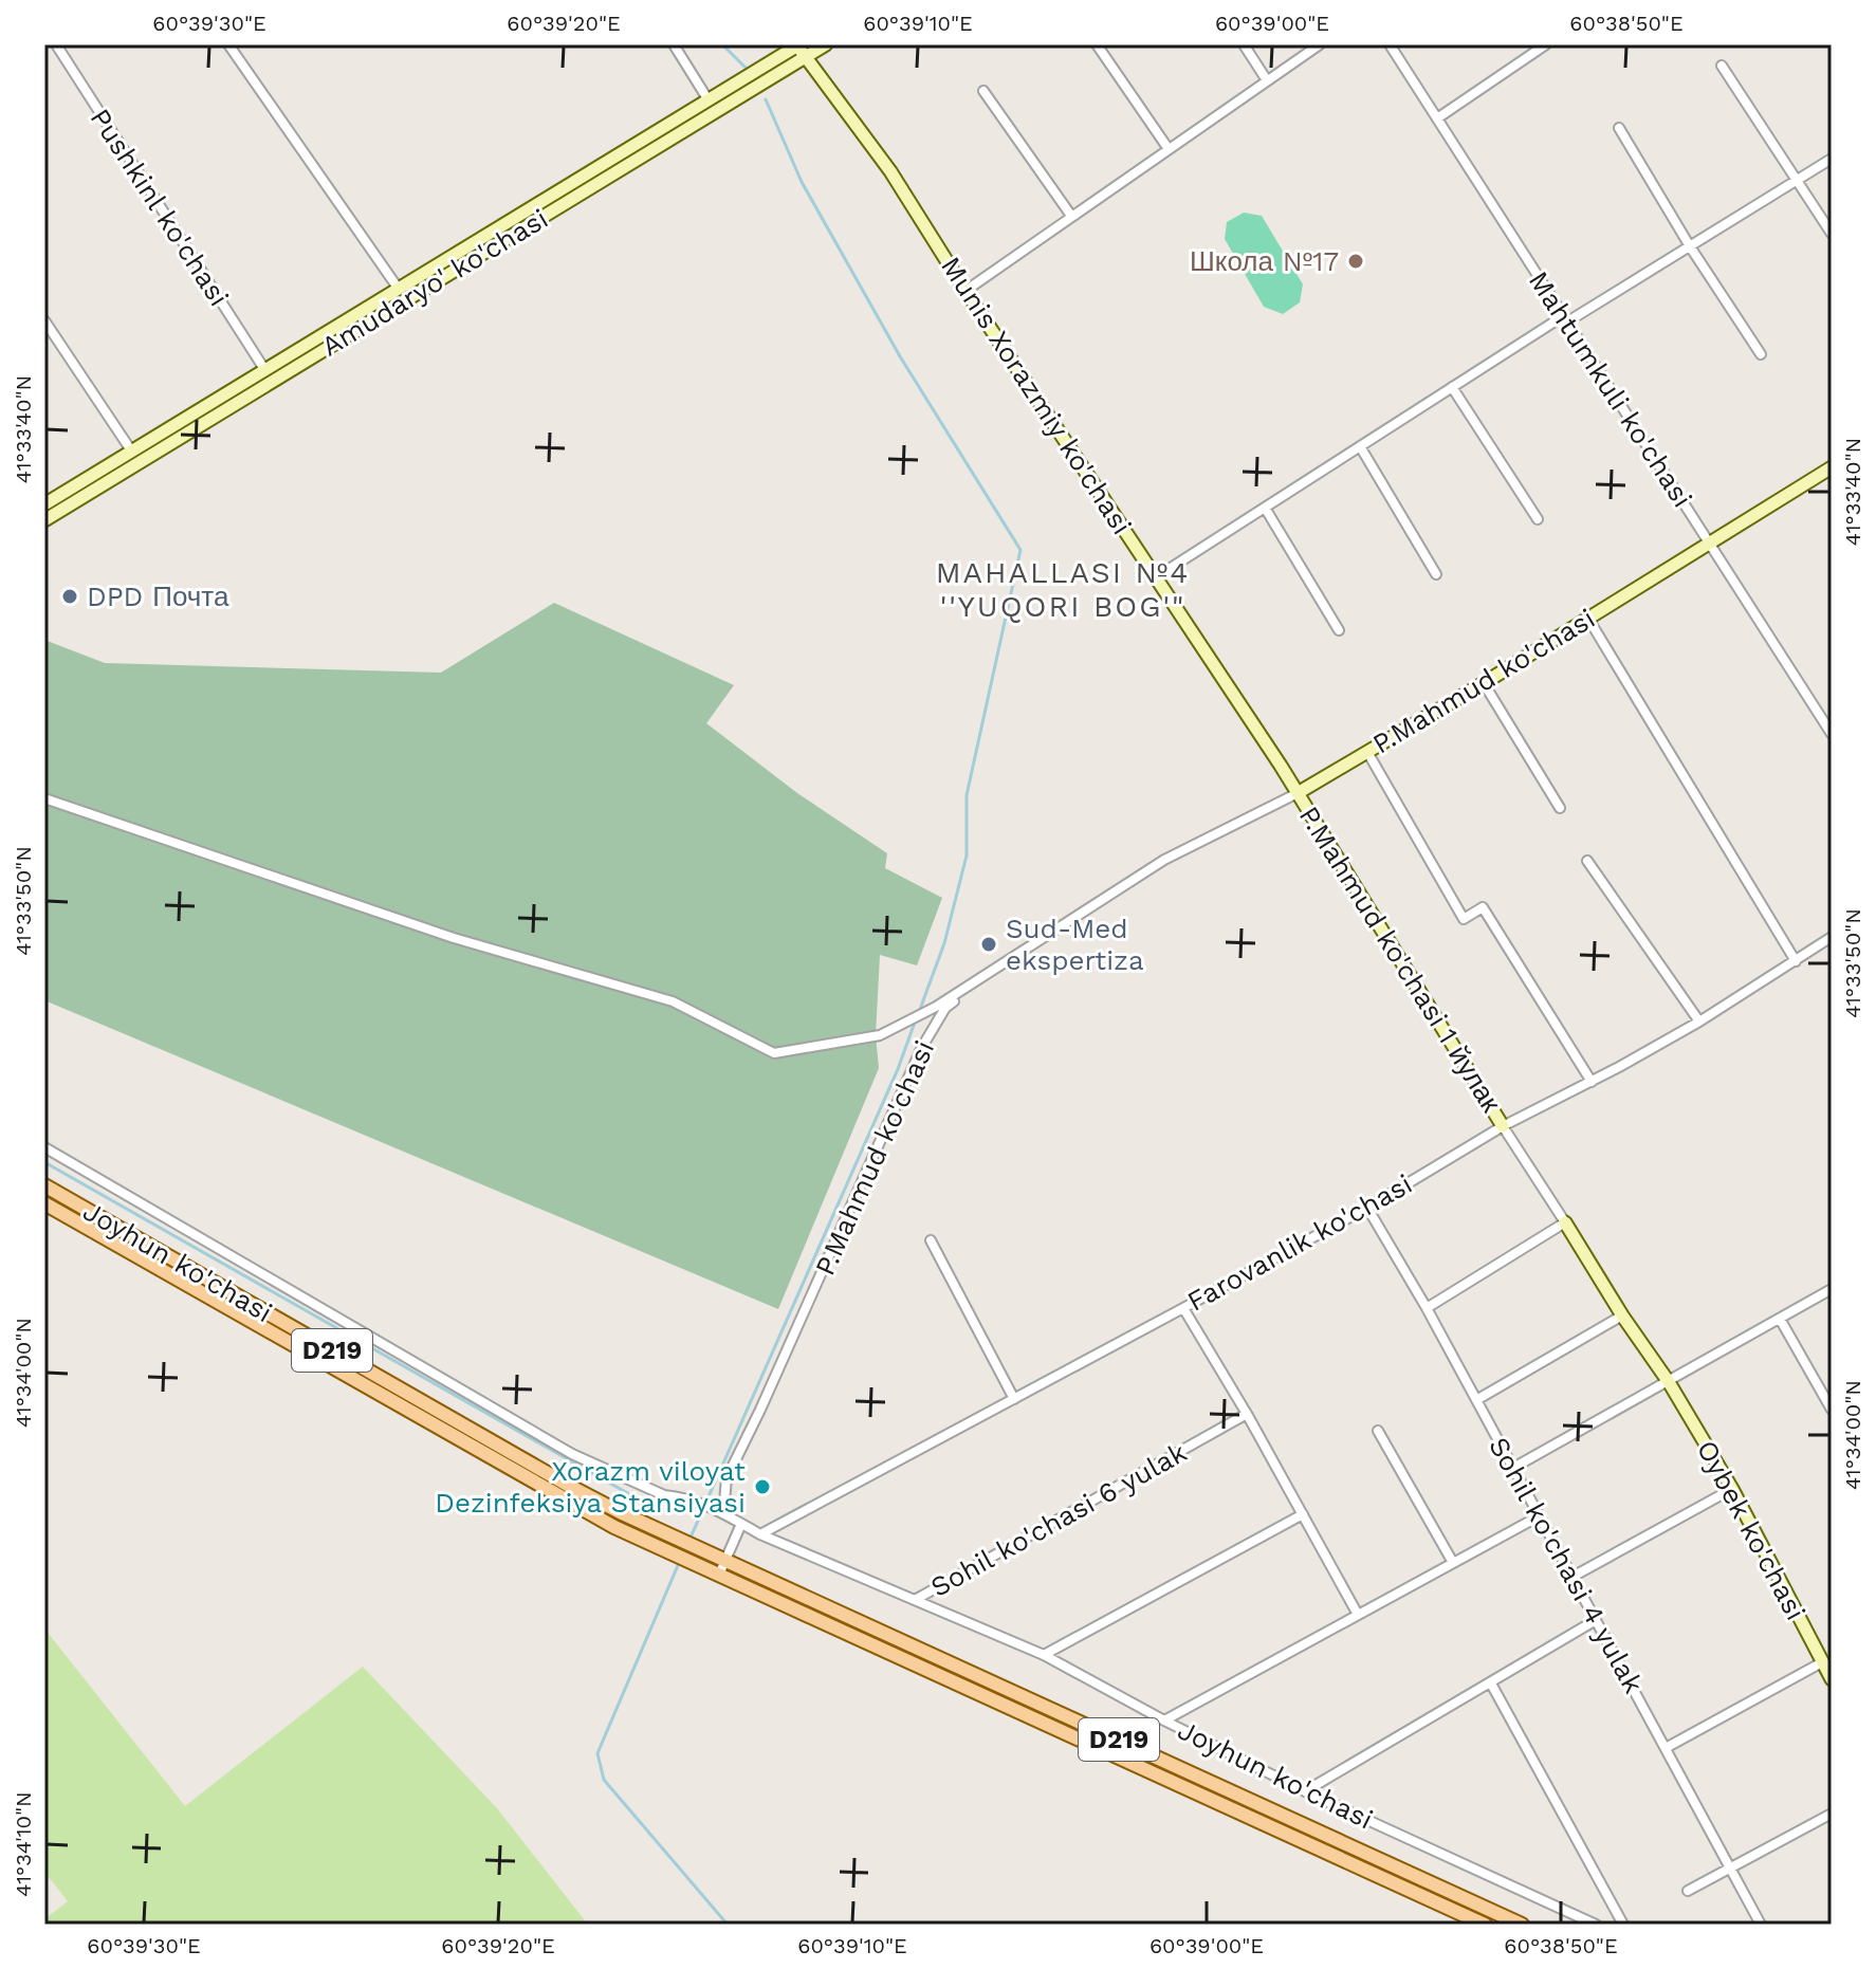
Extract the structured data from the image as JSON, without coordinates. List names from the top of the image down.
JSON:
{
  "streets": {
    "main road": ["Joyhun ko'chasi", "D219"],
    "street": [
      "Pushkinl ko'chasi",
      "Amudaryo' ko'chasi",
      "Mahtumkuli ko'chasi",
      "Munis Xorazmiy ko'chasi",
      "P.Mahmud ko'chasi",
      "P.Mahmud ko'chasi 1 йулак",
      "Farovanlik ko'chasi",
      "Sohil ko'chasi 6 yulak",
      "Oybek ko'chasi",
      "Sohil ko'chasi 4 yulak"
    ]
  },
  "crossings": [
    ["Pushkinl ko'chasi", "Amudaryo' ko'chasi"],
    ["Amudaryo' ko'chasi", "Munis Xorazmiy ko'chasi"],
    ["Mahtumkuli ko'chasi", "P.Mahmud ko'chasi"],
    ["Munis Xorazmiy ko'chasi", "P.Mahmud ko'chasi"],
    ["Munis Xorazmiy ko'chasi", "P.Mahmud ko'chasi 1 йулак"],
    ["P.Mahmud ko'chasi", "P.Mahmud ko'chasi 1 йулак"],
    ["P.Mahmud ko'chasi", "Joyhun ko'chasi"],
    ["P.Mahmud ko'chasi 1 йулак", "Farovanlik ko'chasi"],
    ["P.Mahmud ko'chasi 1 йулак", "Oybek ko'chasi"],
    ["Farovanlik ko'chasi", "Joyhun ko'chasi"],
    ["Farovanlik ko'chasi", "Oybek ko'chasi"],
    ["Farovanlik ko'chasi", "Sohil ko'chasi 4 yulak"],
    ["Joyhun ko'chasi", "Sohil ko'chasi 6 yulak"]
  ],
  "districts": ["MAHALLASI №4 ''YUQORI BOG'\""],
  "places": [
    "Школа №17",
    "DPD Почта",
    "Sud-Med ekspertiza",
    "Xorazm viloyat Dezinfeksiya Stansiyasi"
  ],
  "coordinates": [
    "60°39'30\"E",
    "60°39'20\"E",
    "60°39'10\"E",
    "60°39'00\"E",
    "60°38'50\"E",
    "41°33'40\"N",
    "41°33'50\"N",
    "41°34'00\"N",
    "41°34'10\"N"
  ]
}
